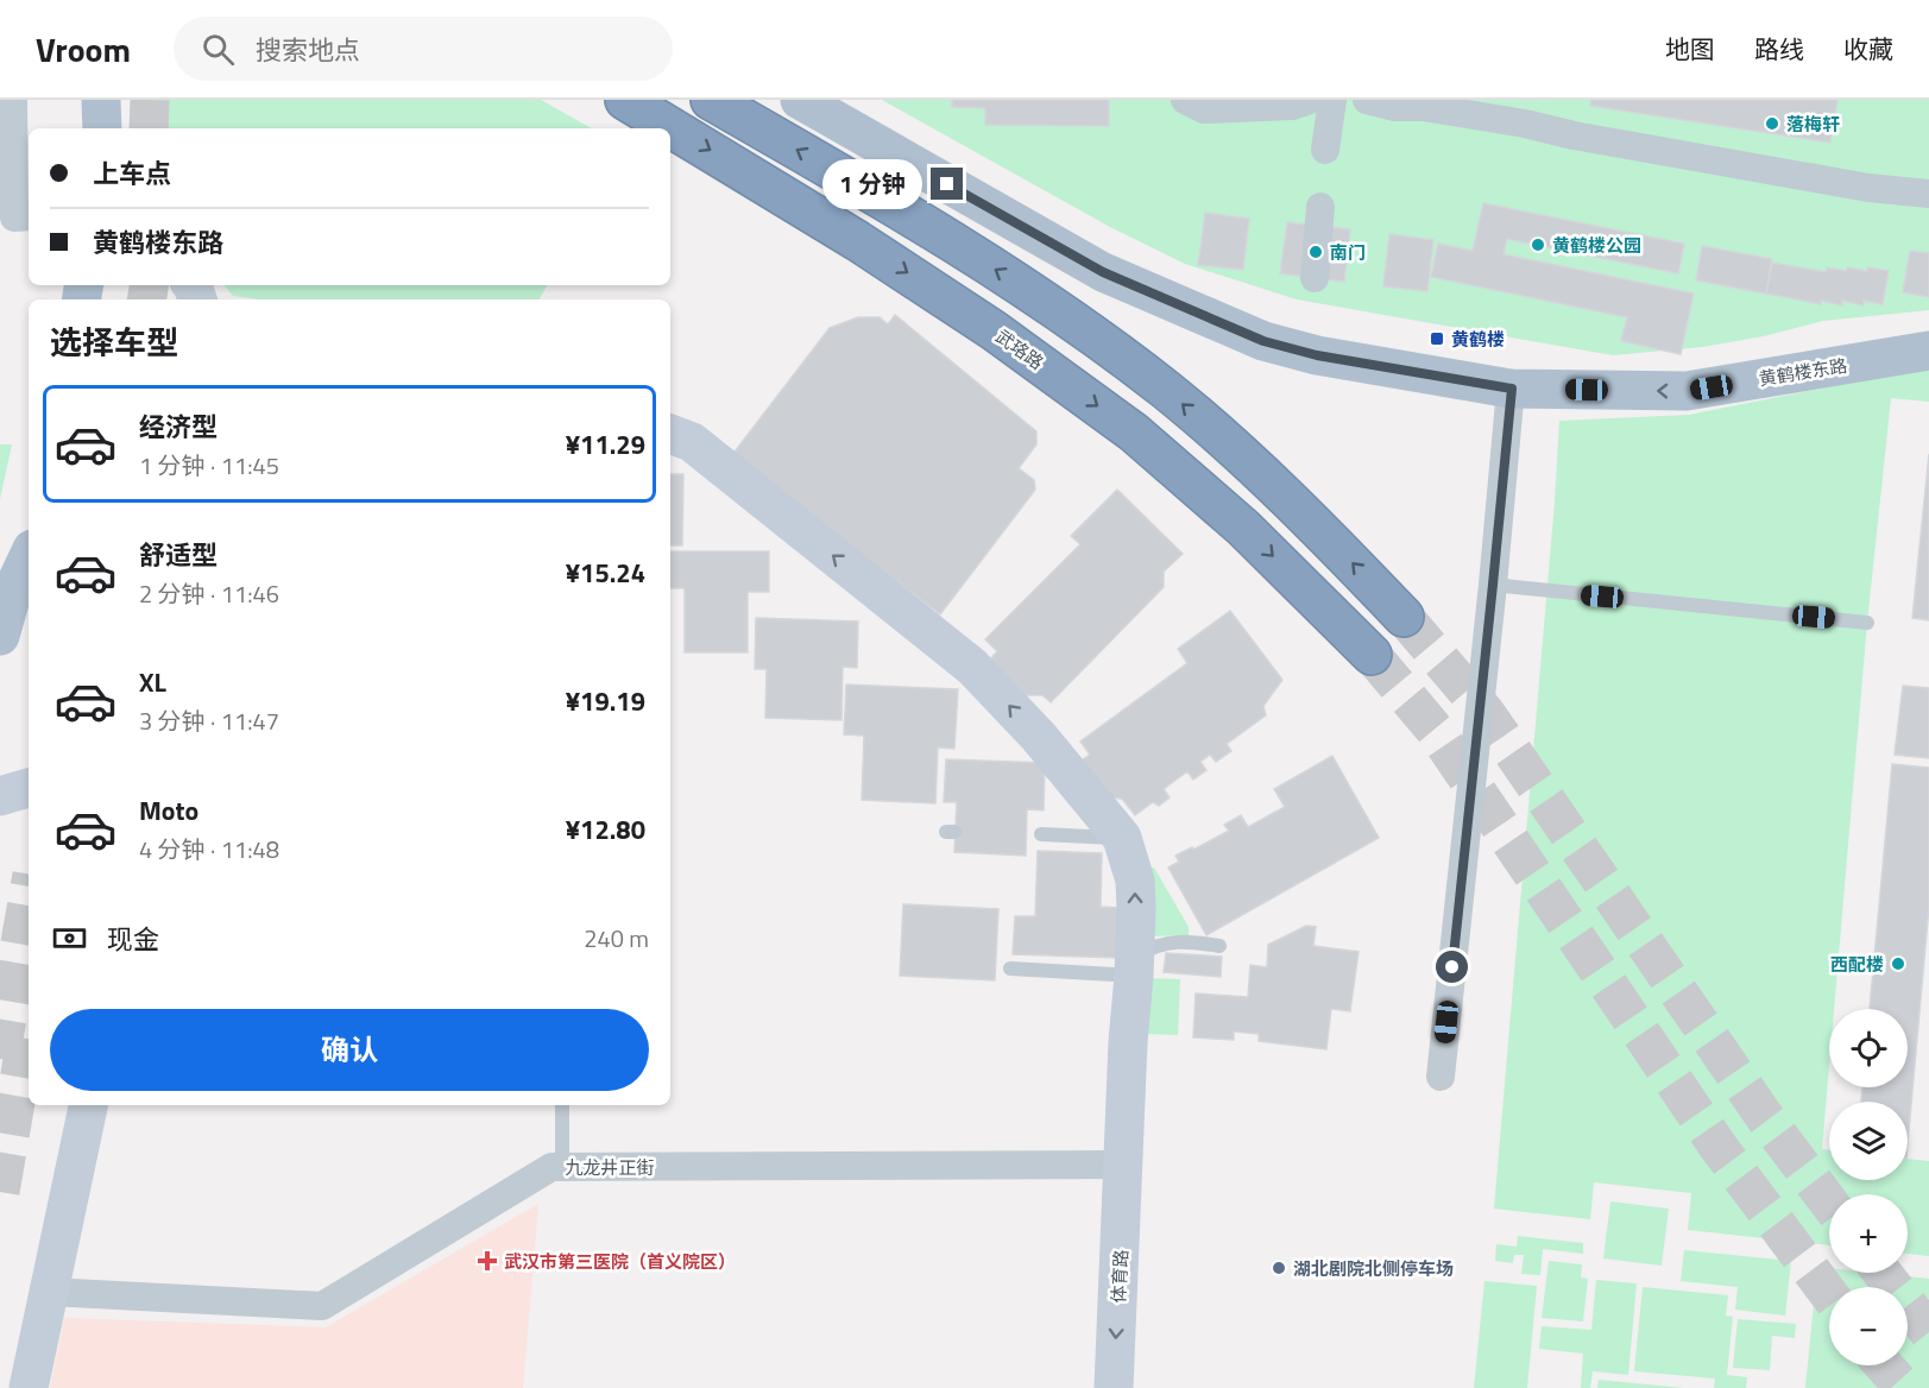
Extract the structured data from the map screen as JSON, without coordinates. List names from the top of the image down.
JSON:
{
  "streets": {
    "highway": ["武珞路"],
    "main road": ["黄鹤楼东路"],
    "street": ["九龙井正街", "体育路"]
  },
  "crossings": [
    ["九龙井正街", "体育路"]
  ],
  "places": {
    "other": [
      "落梅轩",
      "黄鹤楼公园",
      "南门",
      "西配楼",
      "湖北剧院北侧停车场"
    ],
    "transit": ["黄鹤楼"],
    "health": ["武汉市第三医院（首义院区）"]
  },
  "page": {
    "header": "Vroom",
    "search": "搜索地点",
    "nav": ["地图", "路线", "收藏"],
    "banner": ["上车点", "黄鹤楼东路"],
    "bubble": "1 分钟",
    "heading": "选择车型",
    "list": [
      {
        "name": "经济型",
        "note": "1 分钟 · 11:45",
        "value": "¥11.29"
      },
      {
        "name": "舒适型",
        "note": "2 分钟 · 11:46",
        "value": "¥15.24"
      },
      {
        "name": "XL",
        "note": "3 分钟 · 11:47",
        "value": "¥19.19"
      },
      {
        "name": "Moto",
        "note": "4 分钟 · 11:48",
        "value": "¥12.80"
      }
    ],
    "pay": ["现金", "240 m"],
    "buttons": "确认",
    "map_buttons": ["+", "−"]
  }
}
